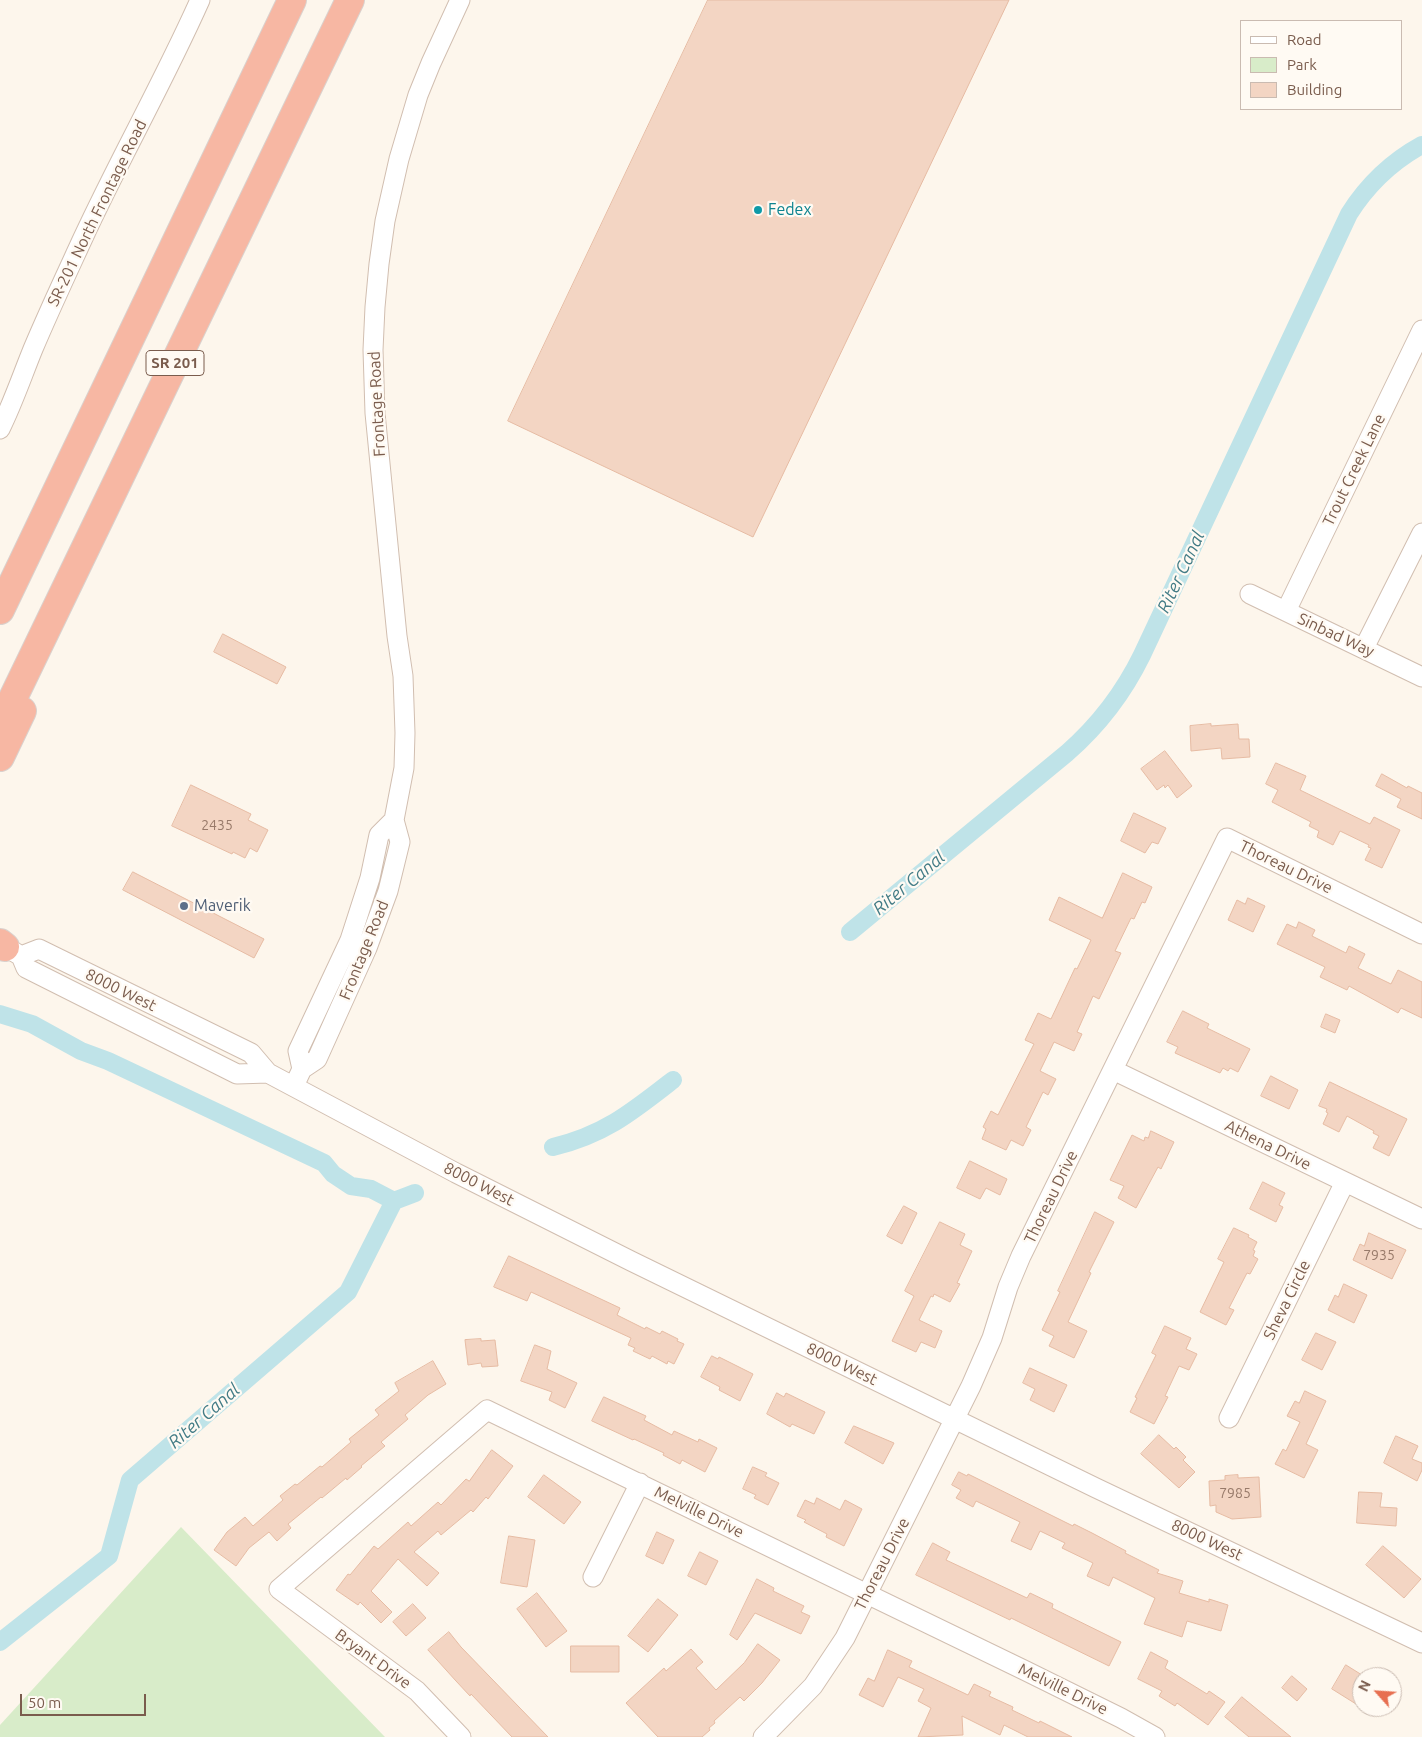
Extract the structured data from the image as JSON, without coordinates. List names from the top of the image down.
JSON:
{
  "streets": {
    "highway": ["SR 201"],
    "street": [
      "SR-201 North Frontage Road",
      "Frontage Road",
      "Trout Creek Lane",
      "Sinbad Way",
      "Thoreau Drive",
      "8000 West",
      "Athena Drive",
      "Sheva Circle",
      "Melville Drive",
      "Bryant Drive"
    ]
  },
  "crossings": [
    ["Frontage Road", "8000 West"],
    ["Trout Creek Lane", "Sinbad Way"],
    ["Thoreau Drive", "8000 West"],
    ["Thoreau Drive", "Athena Drive"],
    ["Thoreau Drive", "Melville Drive"],
    ["Athena Drive", "Sheva Circle"],
    ["Melville Drive", "Bryant Drive"]
  ],
  "water": ["Riter Canal"],
  "places": ["Fedex", "Maverik"],
  "house_numbers": ["2435", "7935", "7985"],
  "legend": ["Road", "Park", "Building"],
  "scale_bar": "50 m",
  "north": "top left"
}
